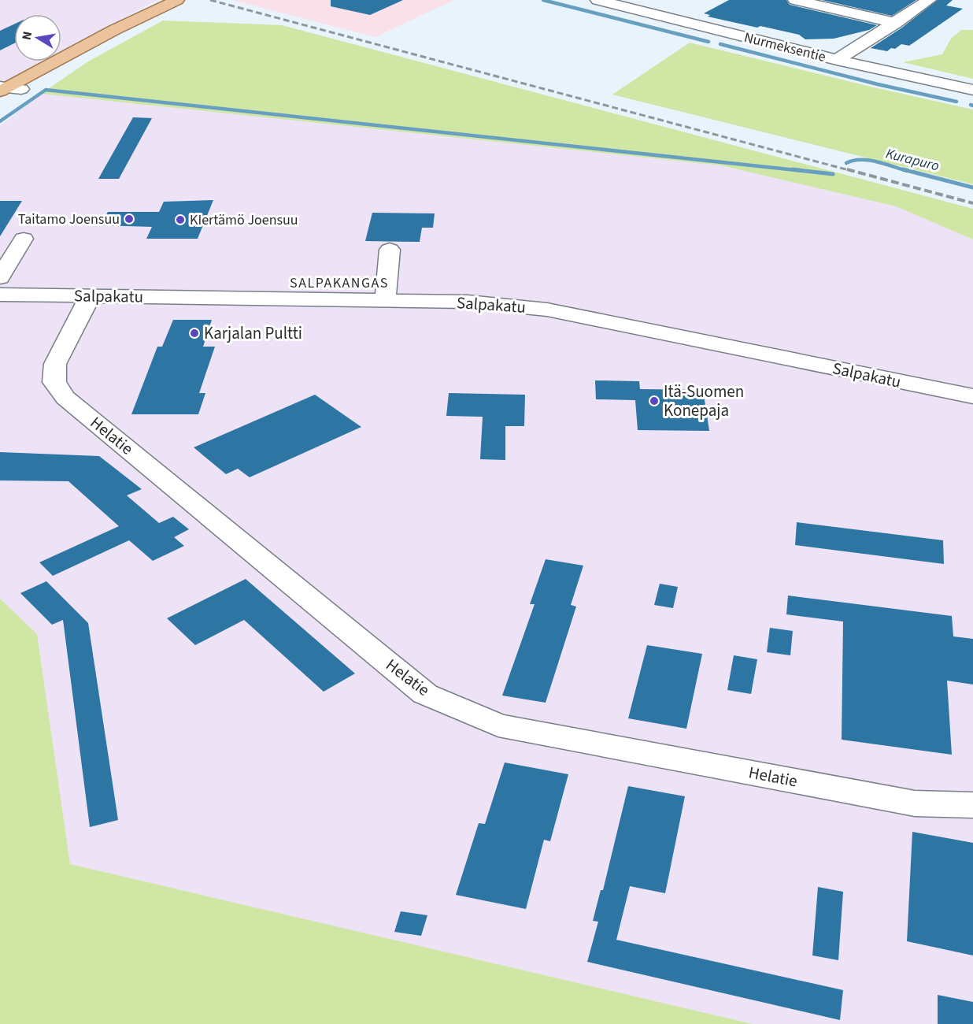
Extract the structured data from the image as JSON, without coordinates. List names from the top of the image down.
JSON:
{
  "streets": {
    "street": ["Nurmeksentie", "Salpakatu", "Helatie"]
  },
  "crossings": [
    ["Salpakatu", "Helatie"]
  ],
  "districts": ["SALPAKANGAS"],
  "water": ["Kurapuro"],
  "places": [
    "Taitamo Joensuu",
    "KIertämö Joensuu",
    "Karjalan Pultti",
    "Itä-Suomen Konepaja"
  ],
  "north": "left"
}
